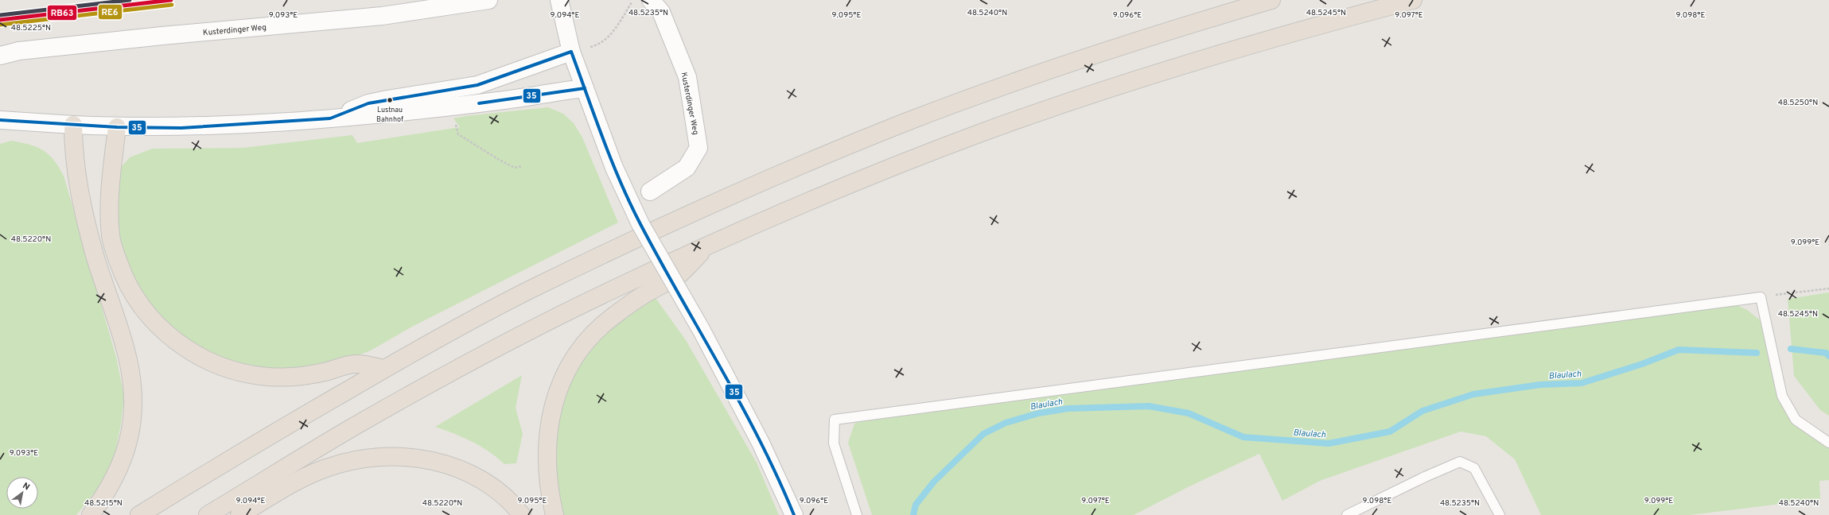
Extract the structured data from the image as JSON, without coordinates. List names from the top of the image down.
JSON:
{
  "streets": {
    "street": ["Kusterdinger Weg"]
  },
  "water": ["Blaulach"],
  "places": ["Lustnau Bahnhof"],
  "lines": ["transit line RB63", "transit line RE6", "transit line 35"],
  "north": "top right",
  "coordinates": [
    "48.5235°N",
    "48.5240°N",
    "48.5245°N",
    "9.096°E",
    "9.097°E",
    "9.093°E",
    "9.094°E",
    "9.095°E",
    "9.098°E",
    "48.5225°N",
    "48.5250°N",
    "48.5220°N",
    "9.099°E",
    "48.5215°N"
  ]
}
